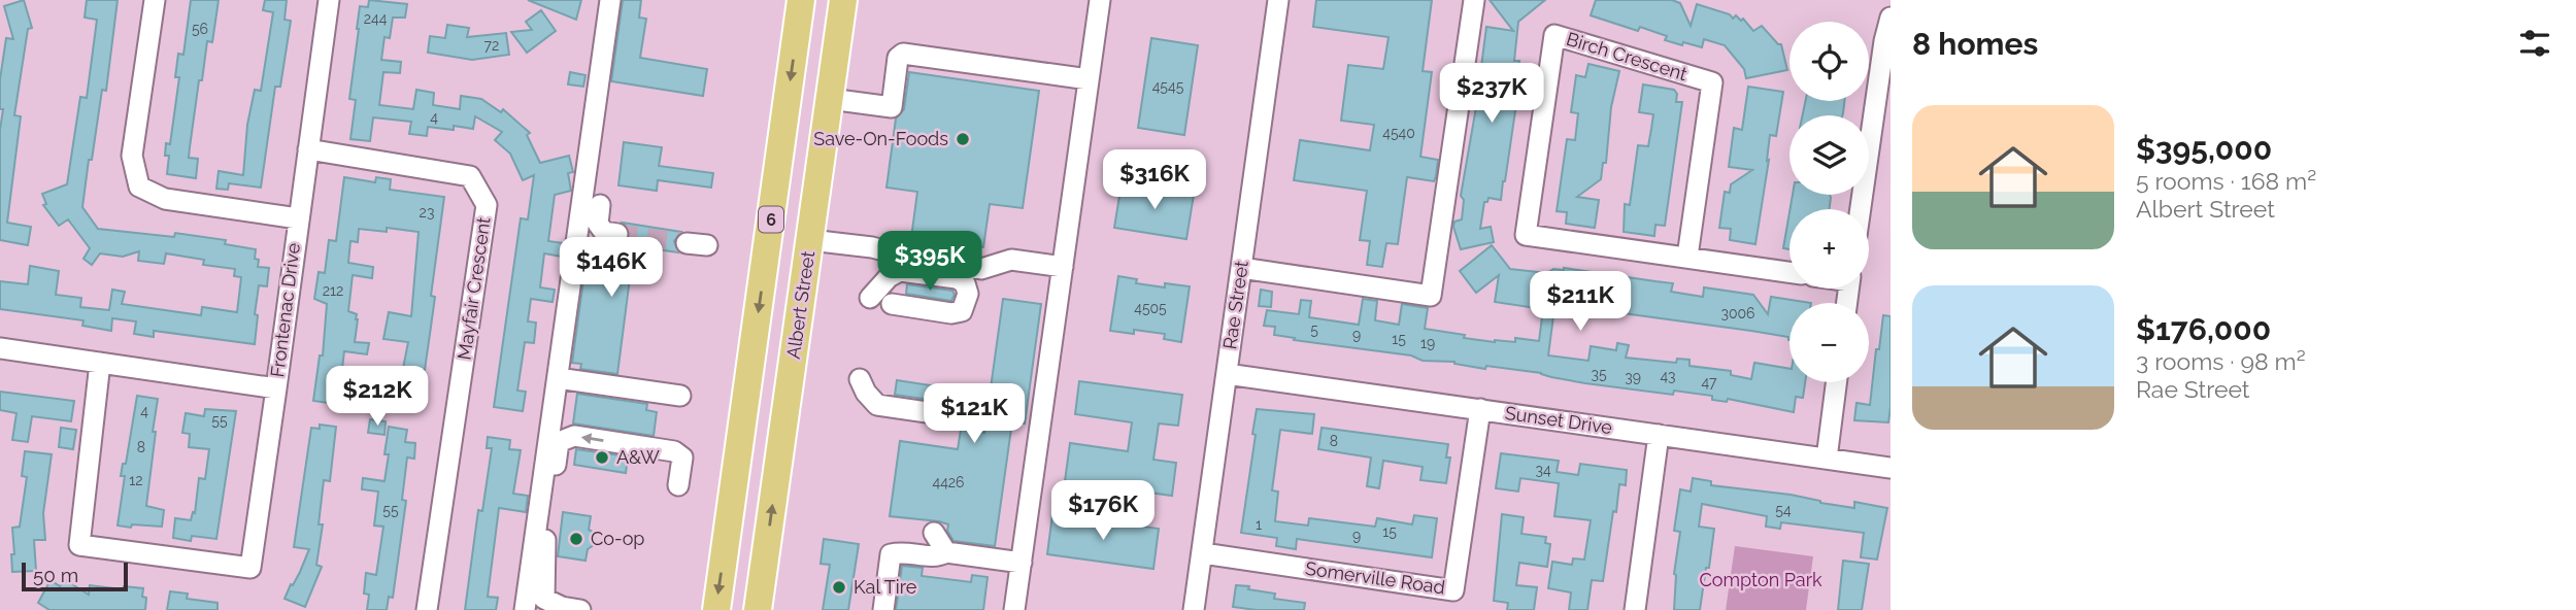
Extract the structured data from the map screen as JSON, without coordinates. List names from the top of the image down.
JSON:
{
  "streets": {
    "main road": ["6", "Albert Street"],
    "street": [
      "Birch Crescent",
      "Mayfair Crescent",
      "Rae Street",
      "Frontenac Drive",
      "Sunset Drive",
      "Somerville Road"
    ]
  },
  "crossings": [
    ["Mayfair Crescent", "Frontenac Drive"],
    ["Rae Street", "Sunset Drive"],
    ["Rae Street", "Somerville Road"],
    ["Sunset Drive", "Somerville Road"]
  ],
  "parks": ["Compton Park"],
  "places": [
    "Save-On-Foods",
    "A&W",
    "Co-op",
    "Kal Tire"
  ],
  "house_numbers": [
    "244",
    "56",
    "72",
    "4545",
    "4",
    "4540",
    "23",
    "212",
    "4505",
    "3006",
    "5",
    "9",
    "15",
    "19",
    "35",
    "43",
    "39",
    "47",
    "4",
    "55",
    "8",
    "8",
    "34",
    "12",
    "4426",
    "55",
    "54",
    "1",
    "15",
    "9"
  ],
  "scale_bar": "50 m",
  "page": {
    "heading": "8 homes",
    "map_buttons": ["+", "−"],
    "price": [
      "$237K",
      "$316K",
      "$395K",
      "$146K",
      "$211K",
      "$212K",
      "$121K",
      "$176K"
    ],
    "list": [
      {
        "name": "$395,000",
        "note": "5 rooms · 168 m² · Albert Street"
      },
      {
        "name": "$176,000",
        "note": "3 rooms · 98 m² · Rae Street"
      }
    ],
    "scale": "50 m"
  }
}
